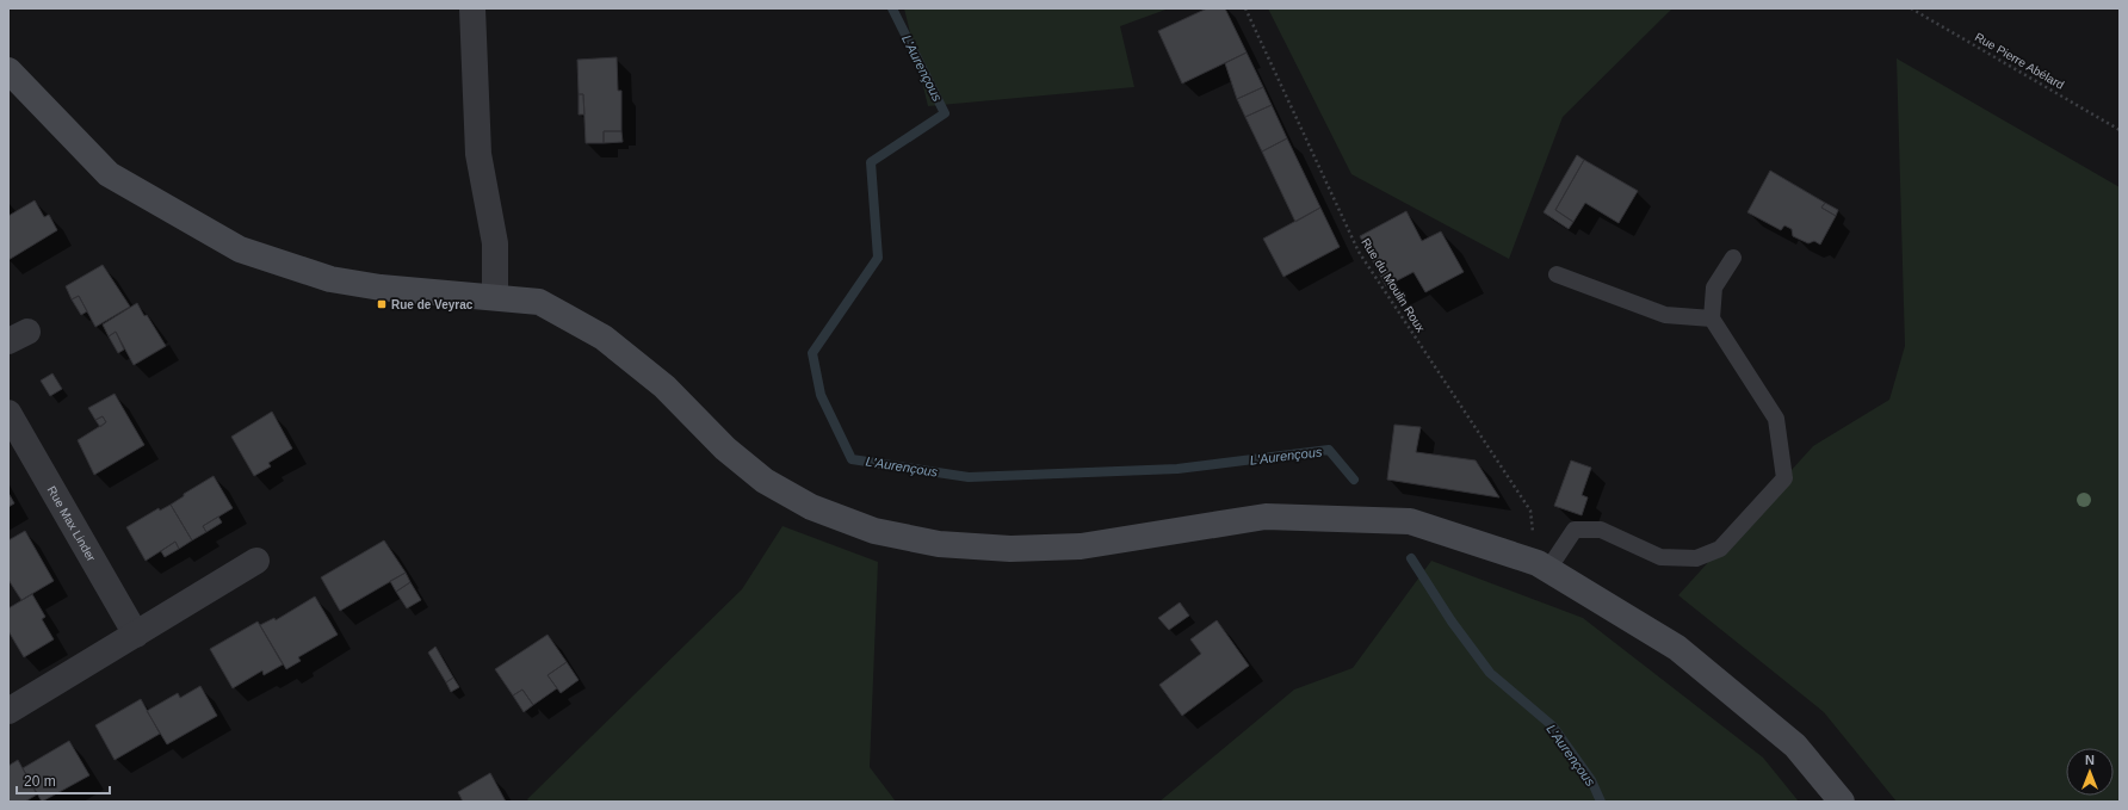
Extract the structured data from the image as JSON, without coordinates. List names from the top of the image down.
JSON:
{
  "streets": {
    "street": ["Rue Max Linder"],
    "path": ["Rue Pierre Abélard", "Rue du Moulin Roux"]
  },
  "water": ["L'Aurençous"],
  "places": {
    "transit": ["Rue de Veyrac"]
  },
  "scale_bar": "20 m",
  "north": "top"
}
